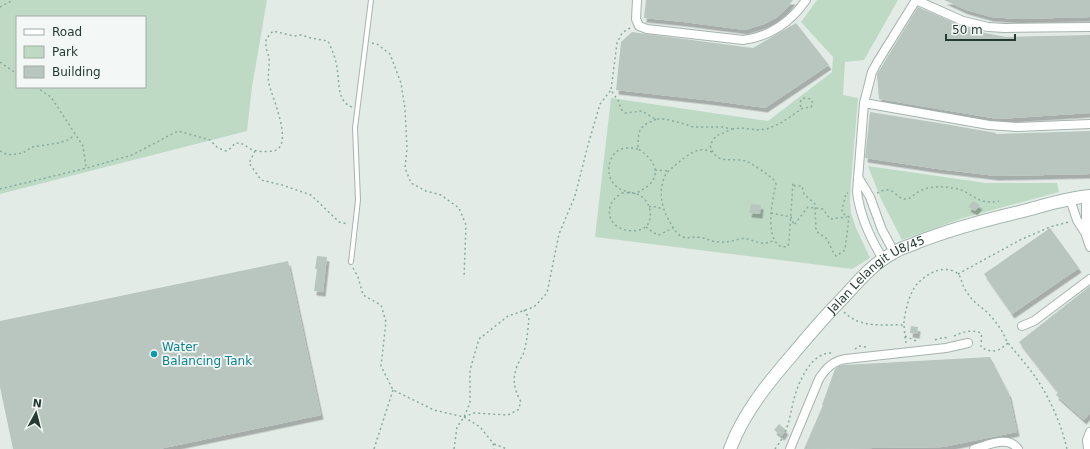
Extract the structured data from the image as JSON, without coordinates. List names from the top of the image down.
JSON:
{
  "streets": {
    "street": ["Jalan Lelangit U8/45"]
  },
  "places": ["Water Balancing Tank"],
  "legend": ["Road", "Park", "Building"],
  "scale_bar": "50 m",
  "north": "top"
}
